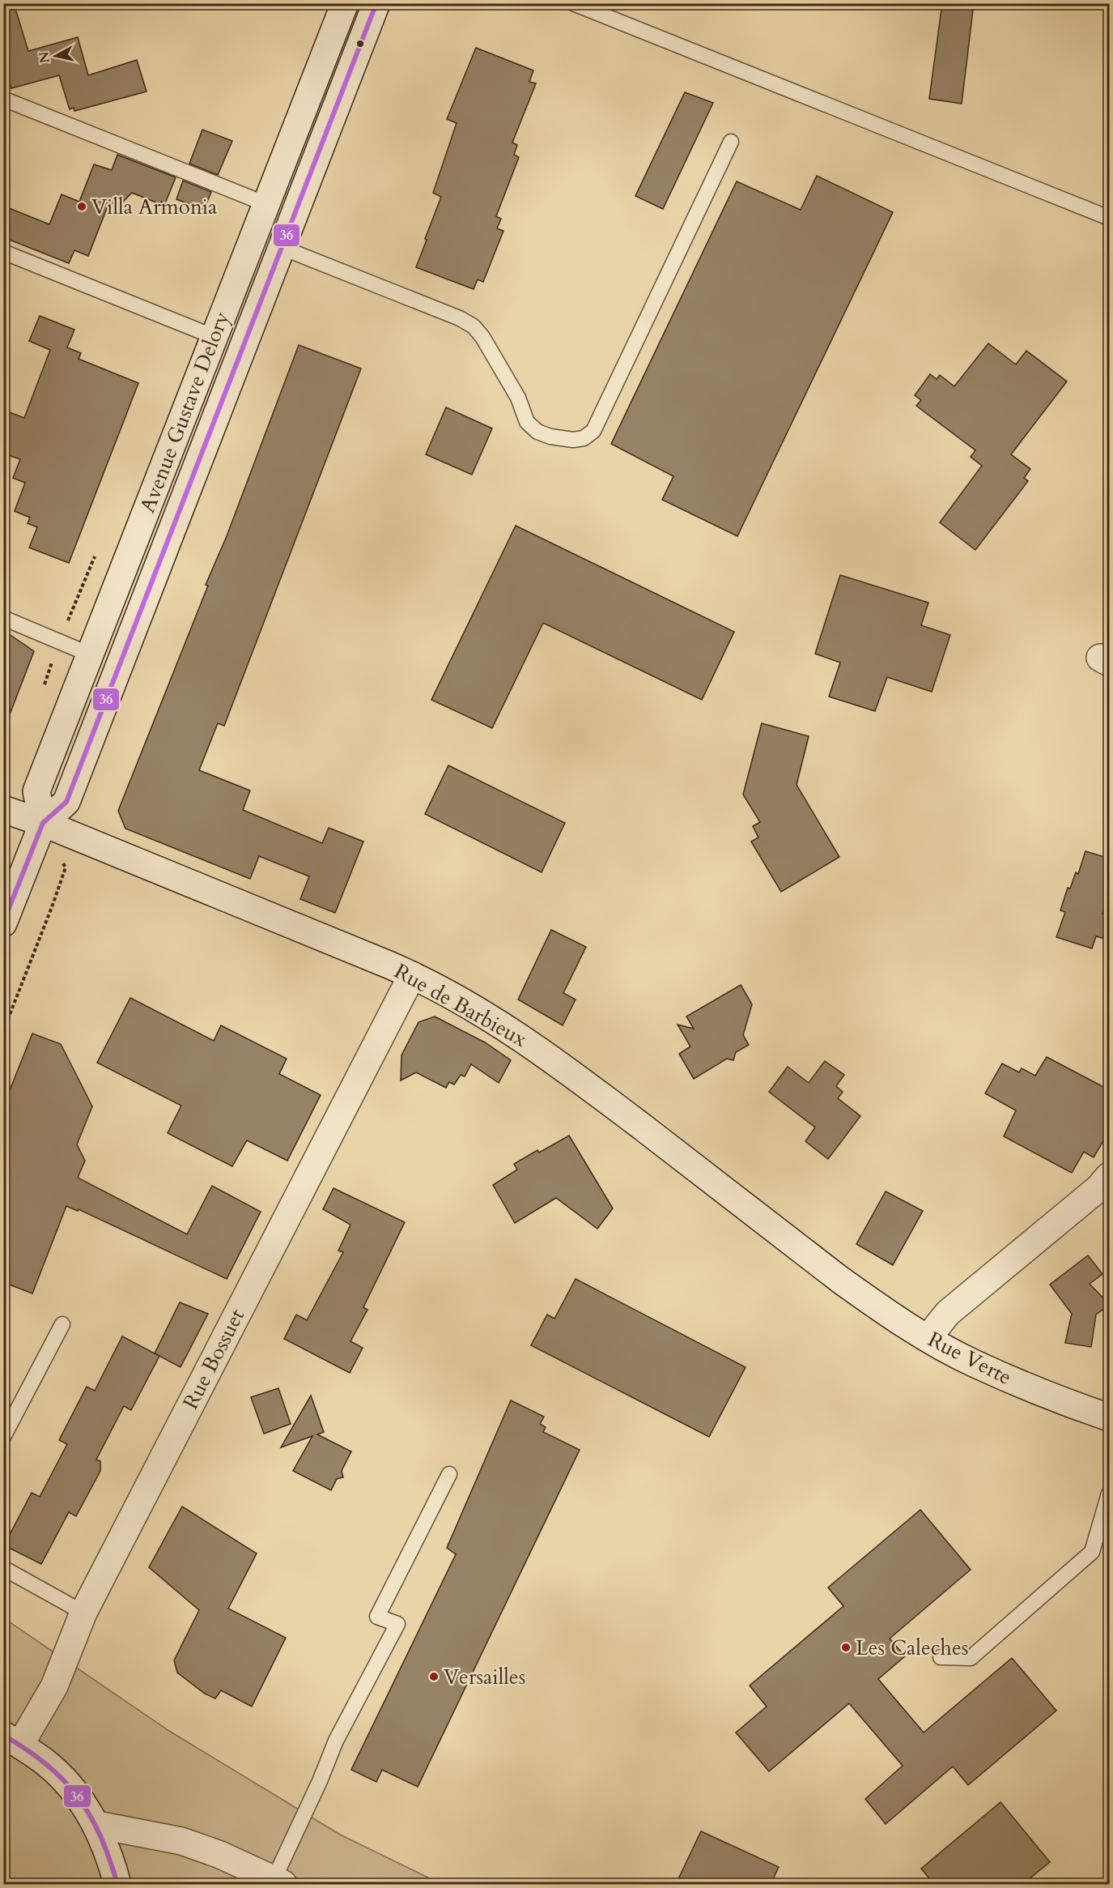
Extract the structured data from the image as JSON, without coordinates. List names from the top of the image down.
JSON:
{
  "streets": {
    "street": [
      "Avenue Gustave Delory",
      "Rue de Barbieux",
      "Rue Verte",
      "Rue Bossuet"
    ]
  },
  "crossings": [
    ["Avenue Gustave Delory", "Rue de Barbieux"],
    ["Rue de Barbieux", "Rue Verte"],
    ["Rue de Barbieux", "Rue Bossuet"]
  ],
  "places": ["Villa Armonia", "Les Caleches", "Versailles"],
  "lines": ["transit line 36"],
  "north": "left"
}
